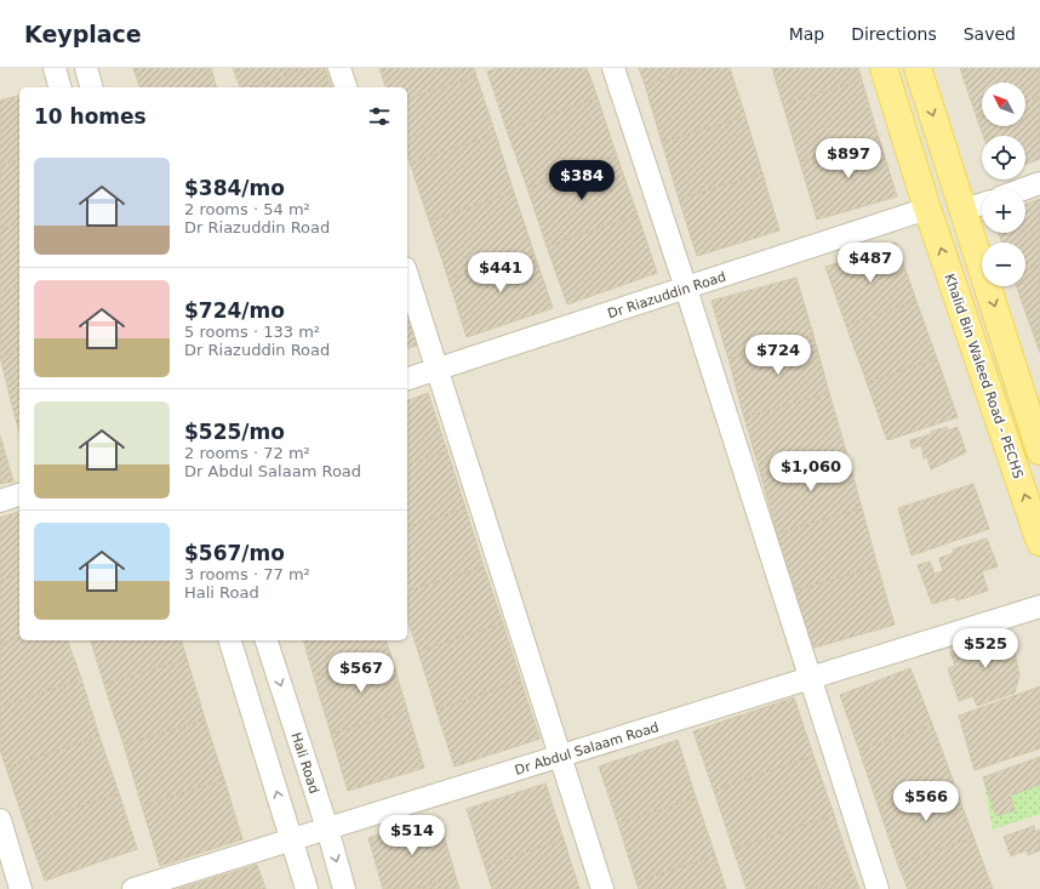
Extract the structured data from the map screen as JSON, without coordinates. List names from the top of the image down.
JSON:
{
  "streets": {
    "main road": ["Khalid Bin Waleed Road - PECHS"],
    "street": ["Dr Riazuddin Road", "Dr Abdul Salaam Road", "Hali Road"]
  },
  "crossings": [
    ["Dr Riazuddin Road", "Khalid Bin Waleed Road - PECHS"],
    ["Dr Abdul Salaam Road", "Hali Road"]
  ],
  "north": "top left",
  "page": {
    "header": "Keyplace",
    "nav": ["Map", "Directions", "Saved"],
    "map_buttons": ["+", "−"],
    "heading": "10 homes",
    "price": [
      "$897",
      "$384",
      "$487",
      "$441",
      "$724",
      "$1,060",
      "$525",
      "$567",
      "$566",
      "$514"
    ],
    "list": [
      {
        "name": "$384/mo",
        "note": "2 rooms · 54 m² · Dr Riazuddin Road"
      },
      {
        "name": "$724/mo",
        "note": "5 rooms · 133 m² · Dr Riazuddin Road"
      },
      {
        "name": "$525/mo",
        "note": "2 rooms · 72 m² · Dr Abdul Salaam Road"
      },
      {
        "name": "$567/mo",
        "note": "3 rooms · 77 m² · Hali Road"
      }
    ]
  }
}
